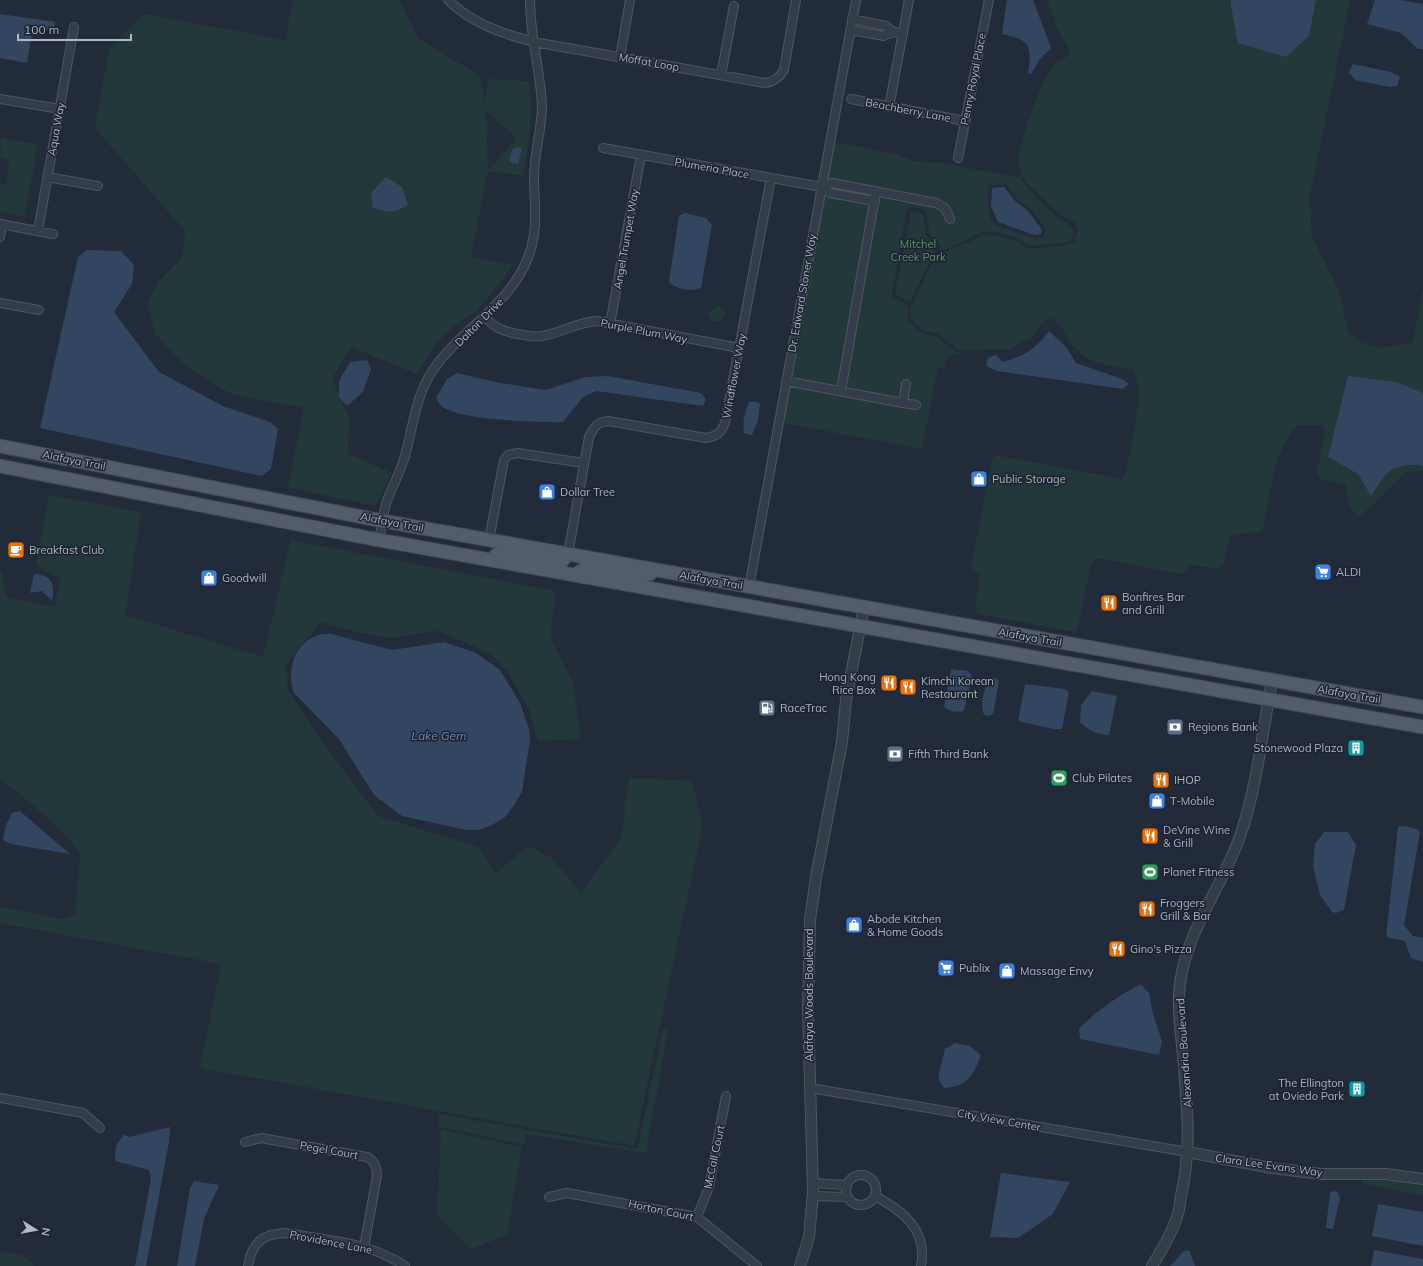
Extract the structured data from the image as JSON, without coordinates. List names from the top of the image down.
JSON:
{
  "streets": {
    "main road": ["Alafaya Trail"],
    "street": [
      "Moffat Loop",
      "Penny Royal Place",
      "Beachberry Lane",
      "Aqua Way",
      "Plumeria Place",
      "Angel Trumpet Way",
      "Dr. Edward Stoner Way",
      "Dalton Drive",
      "Purple Plum Way",
      "Windflower Way",
      "Alafaya Woods Boulevard",
      "Alexandria Boulevard",
      "City View Center",
      "Pegel Court",
      "McCall Court",
      "Clara Lee Evans Way",
      "Horton Court",
      "Providence Lane"
    ]
  },
  "crossings": [
    ["Moffat Loop", "Dalton Drive"],
    ["Penny Royal Place", "Beachberry Lane"],
    ["Plumeria Place", "Angel Trumpet Way"],
    ["Plumeria Place", "Dr. Edward Stoner Way"],
    ["Plumeria Place", "Windflower Way"],
    ["Angel Trumpet Way", "Purple Plum Way"],
    ["Dr. Edward Stoner Way", "Alafaya Trail"],
    ["Dalton Drive", "Purple Plum Way"],
    ["Dalton Drive", "Alafaya Trail"],
    ["Purple Plum Way", "Windflower Way"],
    ["Windflower Way", "Alafaya Trail"],
    ["Alafaya Trail", "Alafaya Woods Boulevard"],
    ["Alafaya Trail", "Alexandria Boulevard"],
    ["Alafaya Woods Boulevard", "City View Center"],
    ["Alexandria Boulevard", "City View Center"],
    ["Alexandria Boulevard", "Clara Lee Evans Way"],
    ["City View Center", "Clara Lee Evans Way"],
    ["Pegel Court", "Providence Lane"],
    ["McCall Court", "Horton Court"]
  ],
  "water": ["Lake Gem"],
  "parks": ["Mitchel Creek Park"],
  "places": {
    "shop": [
      "Public Storage",
      "Dollar Tree",
      "Goodwill",
      "T-Mobile",
      "Abode Kitchen & Home Goods",
      "Massage Envy"
    ],
    "cafe": ["Breakfast Club"],
    "supermarket": ["ALDI", "Publix"],
    "restaurant": [
      "Bonfires Bar and Grill",
      "Hong Kong Rice Box",
      "Kimchi Korean Restaurant",
      "IHOP",
      "DeVine Wine & Grill",
      "Froggers Grill & Bar",
      "Gino's Pizza"
    ],
    "fuel station": ["RaceTrac"],
    "bank": ["Regions Bank", "Fifth Third Bank"],
    "building": ["Stonewood Plaza", "The Ellington at Oviedo Park"],
    "sports": ["Club Pilates", "Planet Fitness"]
  },
  "scale_bar": "100 m",
  "north": "right"
}
